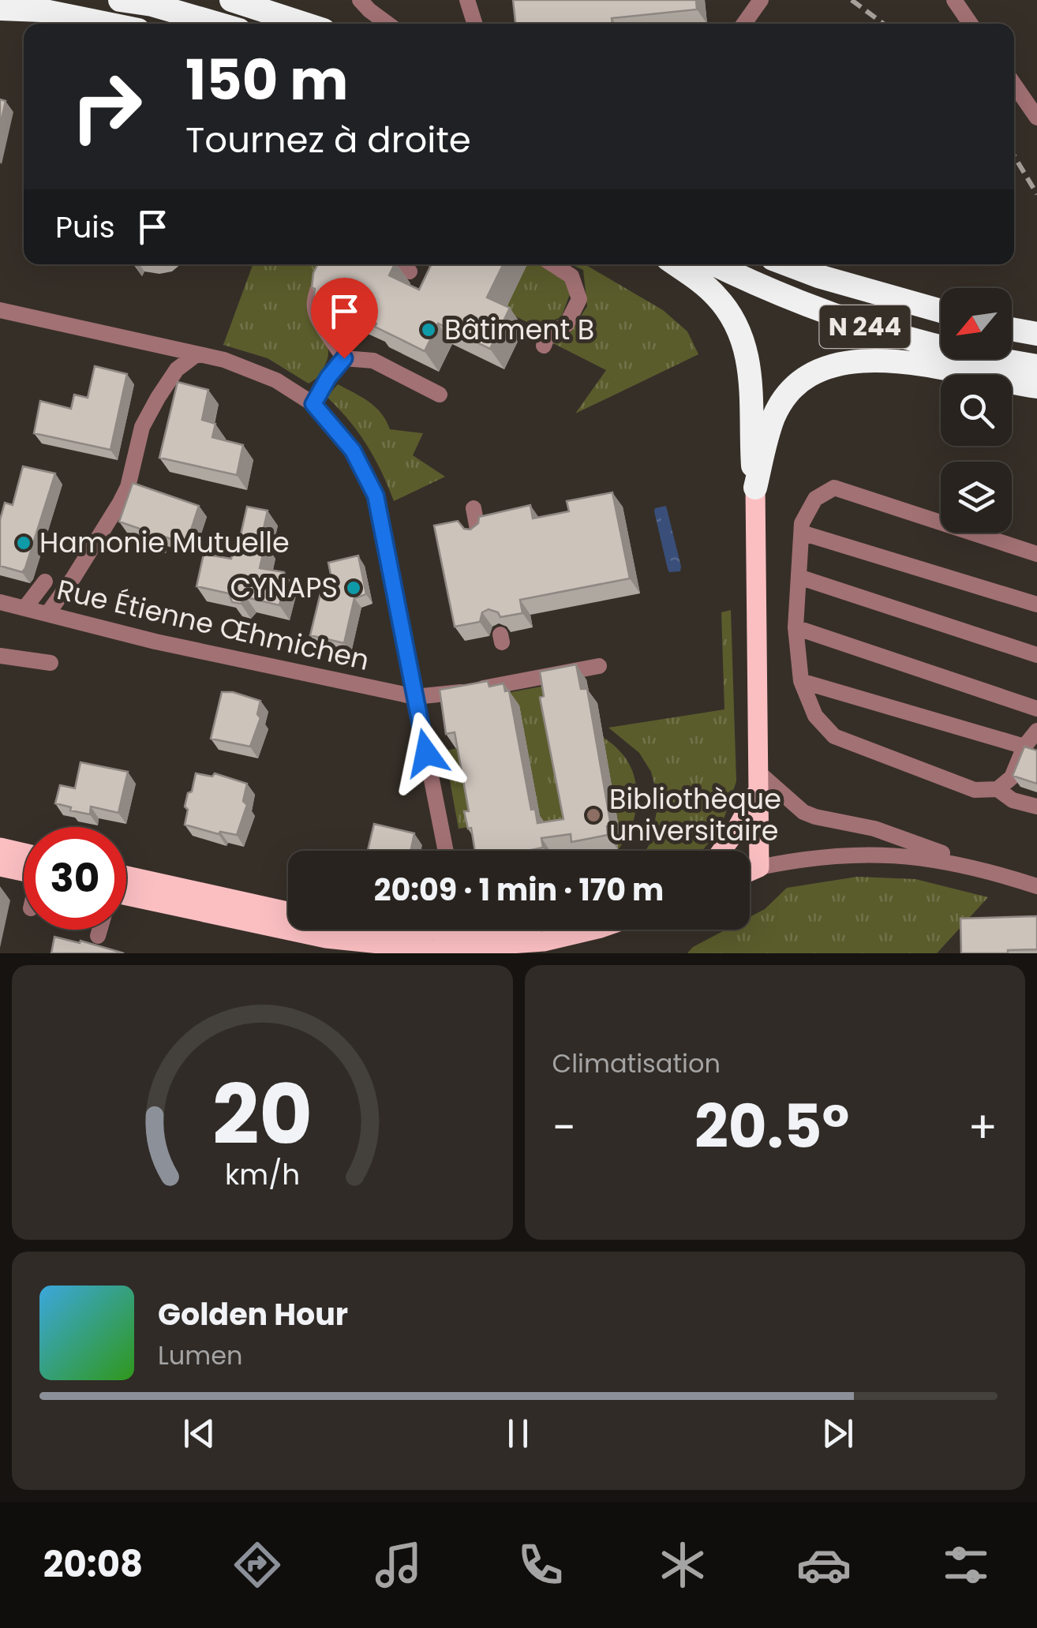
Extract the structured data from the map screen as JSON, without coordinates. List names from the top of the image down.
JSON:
{
  "streets": {
    "highway": ["N 244"],
    "street": ["Rue Étienne Œhmichen"]
  },
  "places": [
    "Bâtiment B",
    "Hamonie Mutuelle",
    "CYNAPS",
    "Bibliothèque universitaire"
  ],
  "north": "bottom left",
  "page": {
    "turn": ["150 m", "Tournez à droite"],
    "then": "Puis",
    "limit": "30",
    "trip": "20:09 · 1 min · 170 m",
    "tile": "Climatisation",
    "heat": ["−", "20.5°", "+"],
    "song": ["Golden Hour", "Lumen"],
    "tabs": "20:08",
    "gauge": ["20", "km/h"]
  }
}
